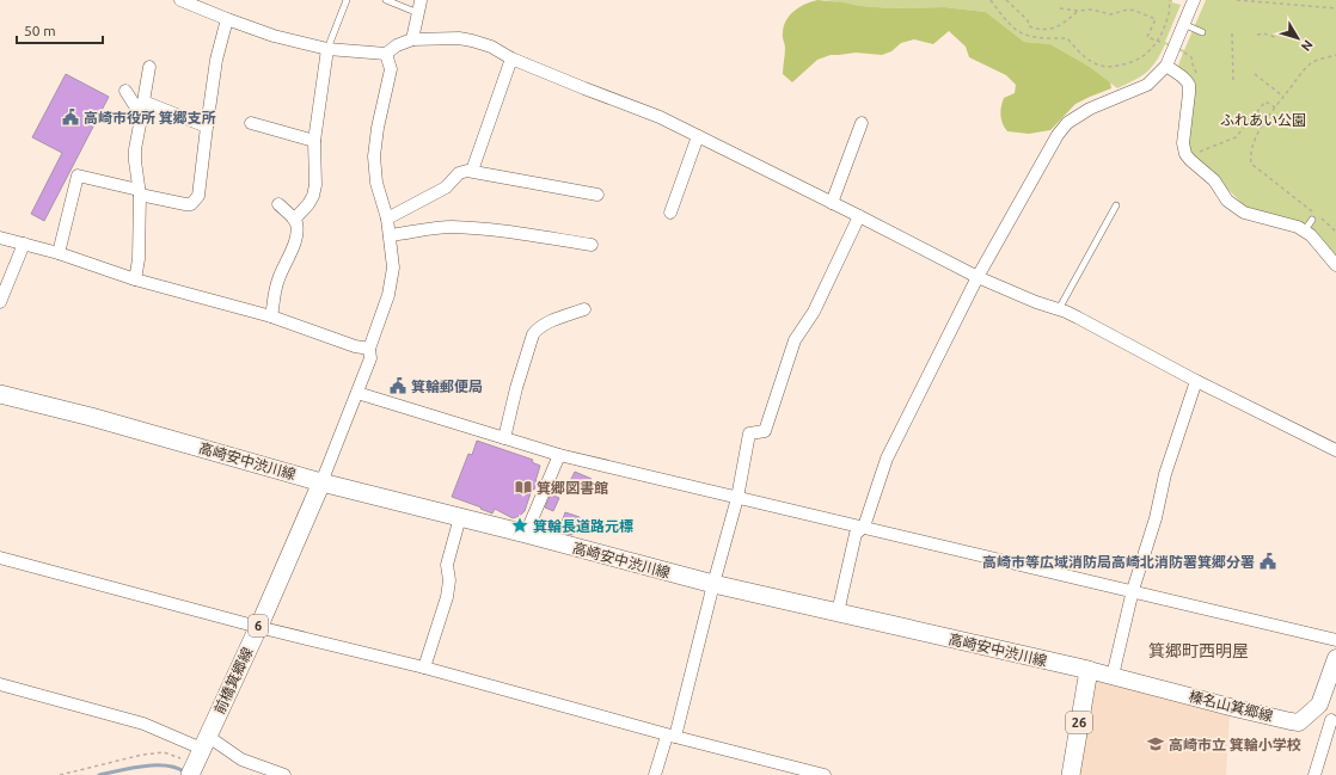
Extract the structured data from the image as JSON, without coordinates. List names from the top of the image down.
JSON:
{
  "streets": {
    "main road": [
      "高崎安中渋川線",
      "6",
      "前橋箕郷線",
      "榛名山箕郷線",
      "26"
    ]
  },
  "crossings": [
    ["高崎安中渋川線", "前橋箕郷線"],
    ["高崎安中渋川線", "榛名山箕郷線"],
    ["高崎安中渋川線", "26"],
    ["榛名山箕郷線", "26"]
  ],
  "districts": ["箕郷町西明屋"],
  "parks": ["ふれあい公園"],
  "places": {
    "public building": ["高崎市役所 箕郷支所", "箕輪郵便局", "高崎市等広域消防局高崎北消防署箕郷分署"],
    "library": ["箕郷図書館"],
    "place": ["箕輪長道路元標"],
    "school or university": ["高崎市立 箕輪小学校"]
  },
  "scale_bar": "50 m",
  "north": "bottom right"
}
